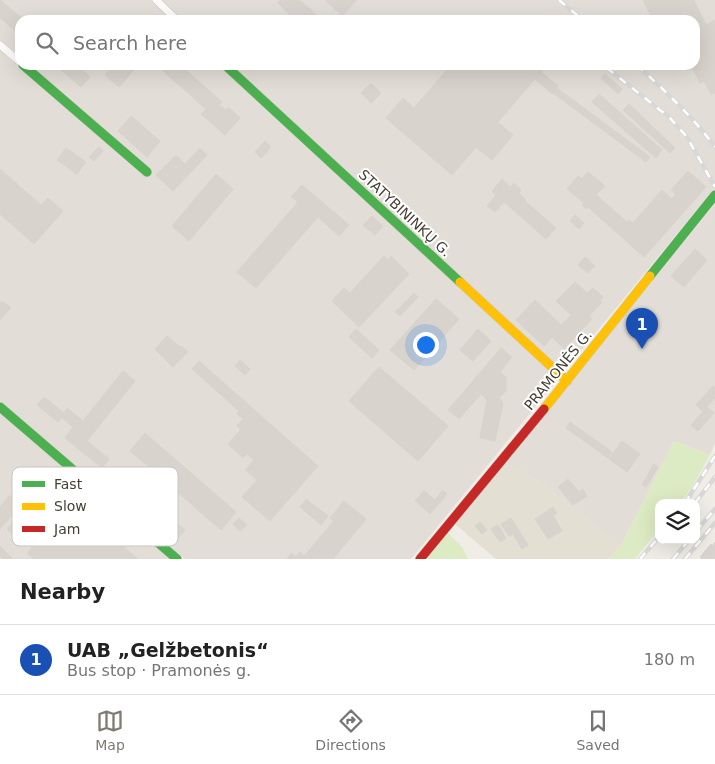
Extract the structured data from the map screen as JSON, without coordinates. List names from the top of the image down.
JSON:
{
  "streets": {
    "street": ["STATYBININKŲ G.", "PRAMONĖS G."]
  },
  "crossings": [
    ["STATYBININKŲ G.", "PRAMONĖS G."]
  ],
  "legend": ["Fast", "Slow", "Jam"],
  "page": {
    "search": "Search here",
    "pins": "1",
    "heading": "Nearby",
    "list": [
      {
        "mark": "1",
        "name": "UAB „Gelžbetonis“",
        "note": "Bus stop · Pramonės g.",
        "value": "180 m"
      }
    ],
    "nav": ["Map", "Directions", "Saved"]
  }
}
